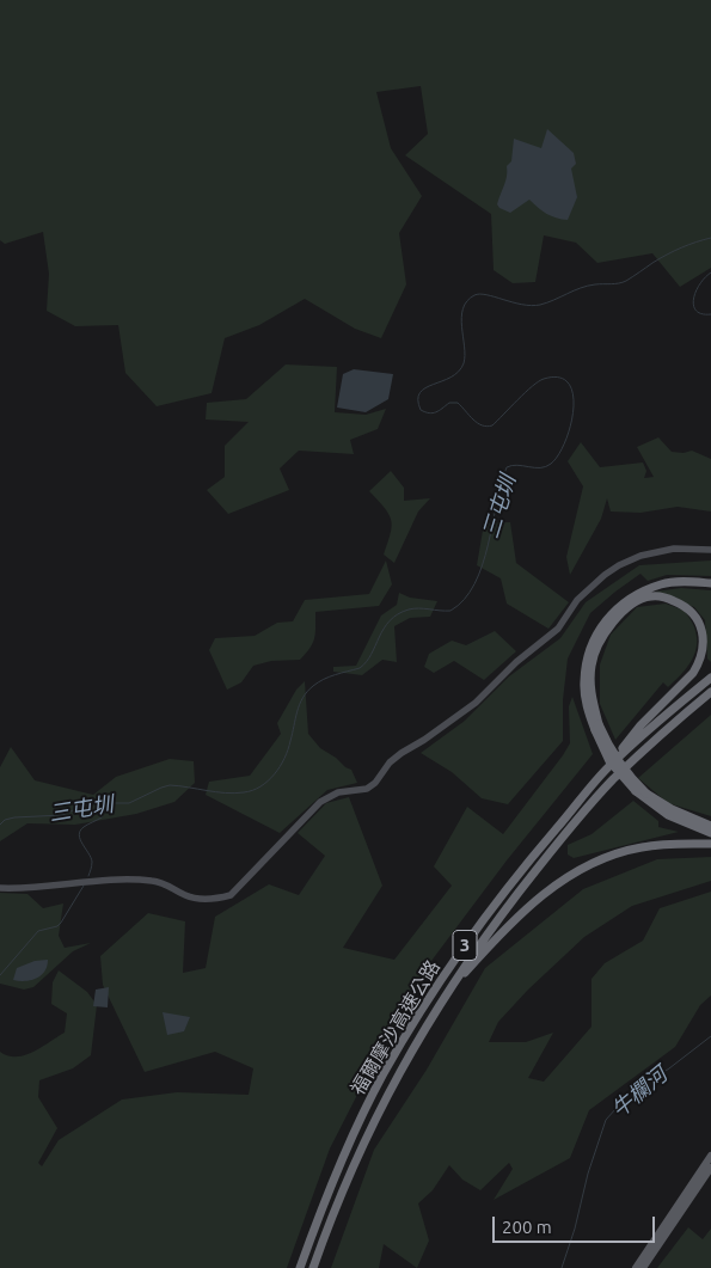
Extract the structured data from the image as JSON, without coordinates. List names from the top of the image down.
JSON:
{
  "streets": {
    "highway": ["3", "福爾摩沙高速公路"]
  },
  "water": ["三屯圳", "牛欄河"],
  "scale_bar": "200 m"
}
